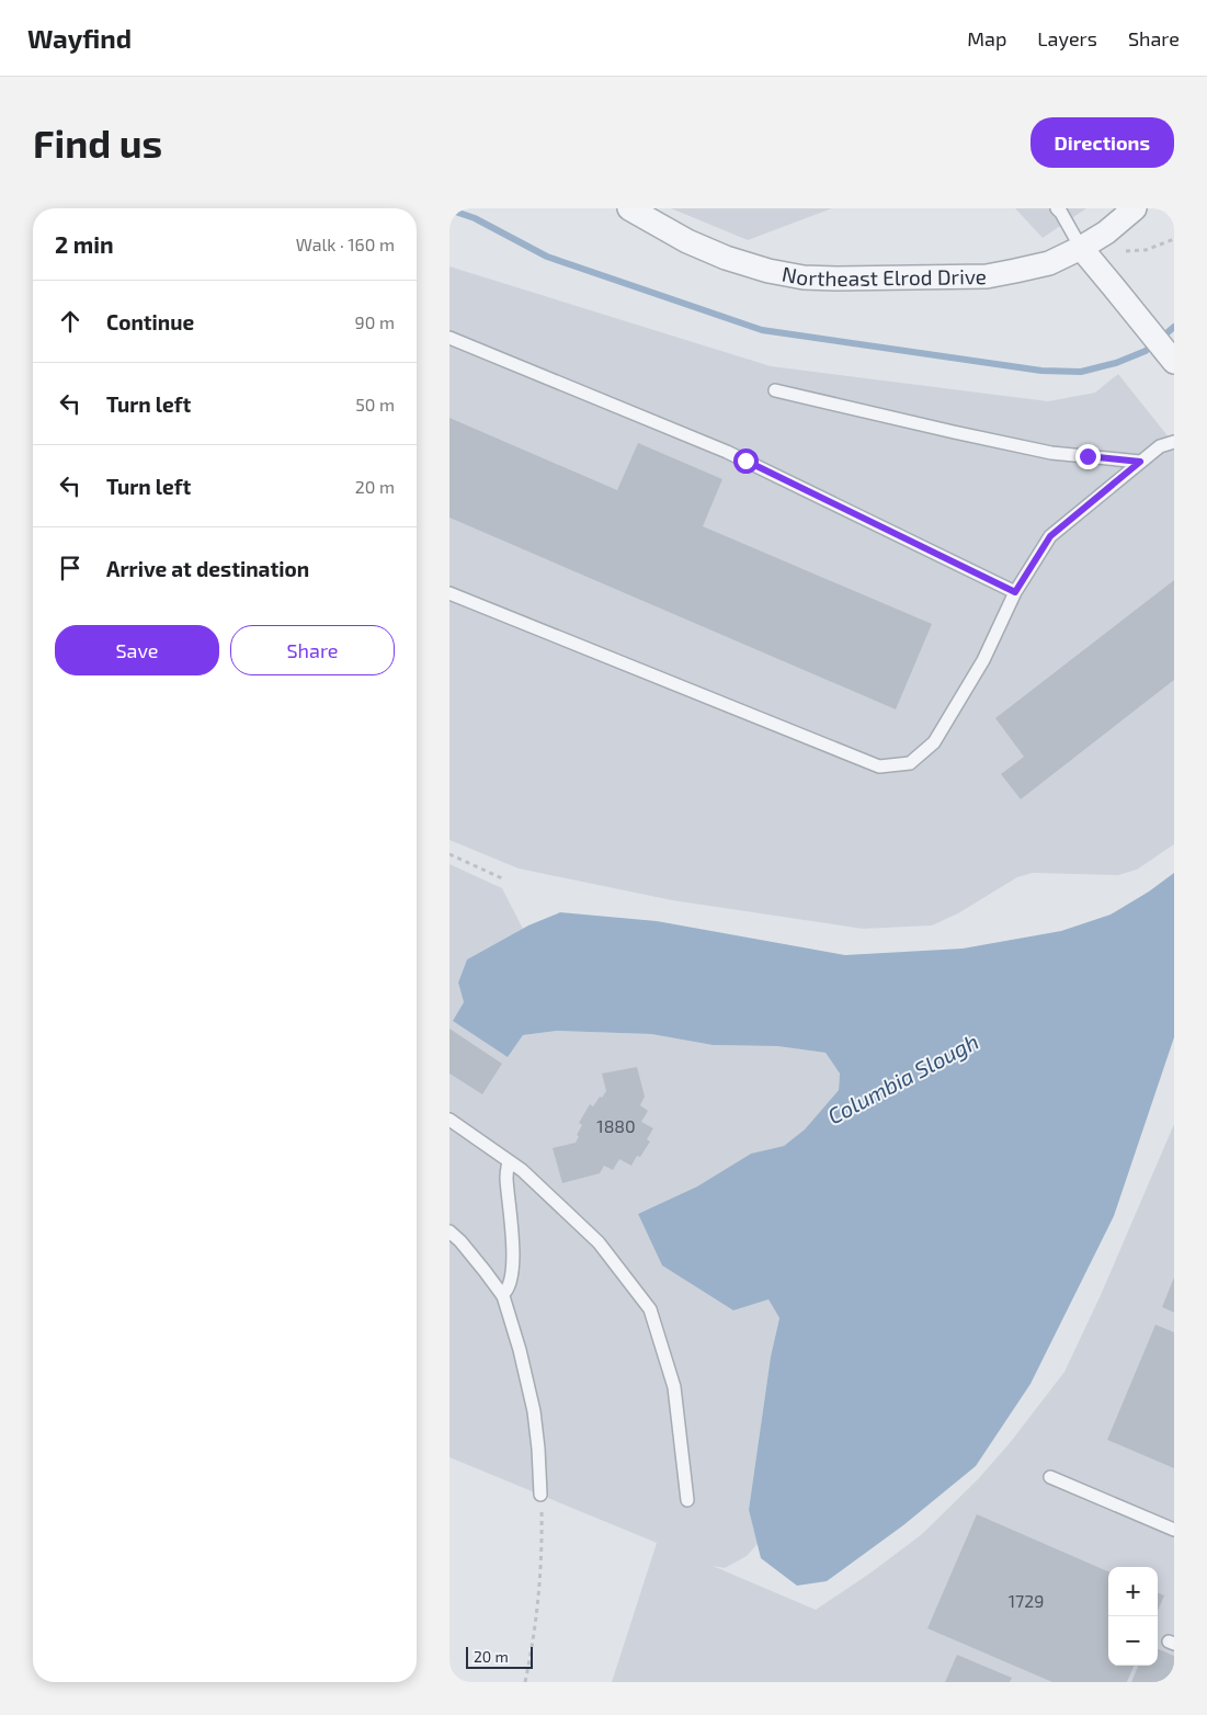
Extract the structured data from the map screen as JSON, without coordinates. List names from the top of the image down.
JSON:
{
  "streets": {
    "street": ["Northeast Elrod Drive"]
  },
  "water": ["Columbia Slough"],
  "house_numbers": ["1880", "1729"],
  "scale_bar": "20 m",
  "page": {
    "header": "Wayfind",
    "nav": ["Map", "Layers", "Share"],
    "buttons": [
      "Directions",
      ["Save", "Share"]
    ],
    "title": "Find us",
    "heading": ["2 min", "Walk · 160 m"],
    "list": [
      ["Continue", "90 m"],
      ["Turn left", "50 m"],
      ["Turn left", "20 m"],
      "Arrive at destination"
    ],
    "map_buttons": ["+", "−"],
    "scale": "20 m"
  }
}
